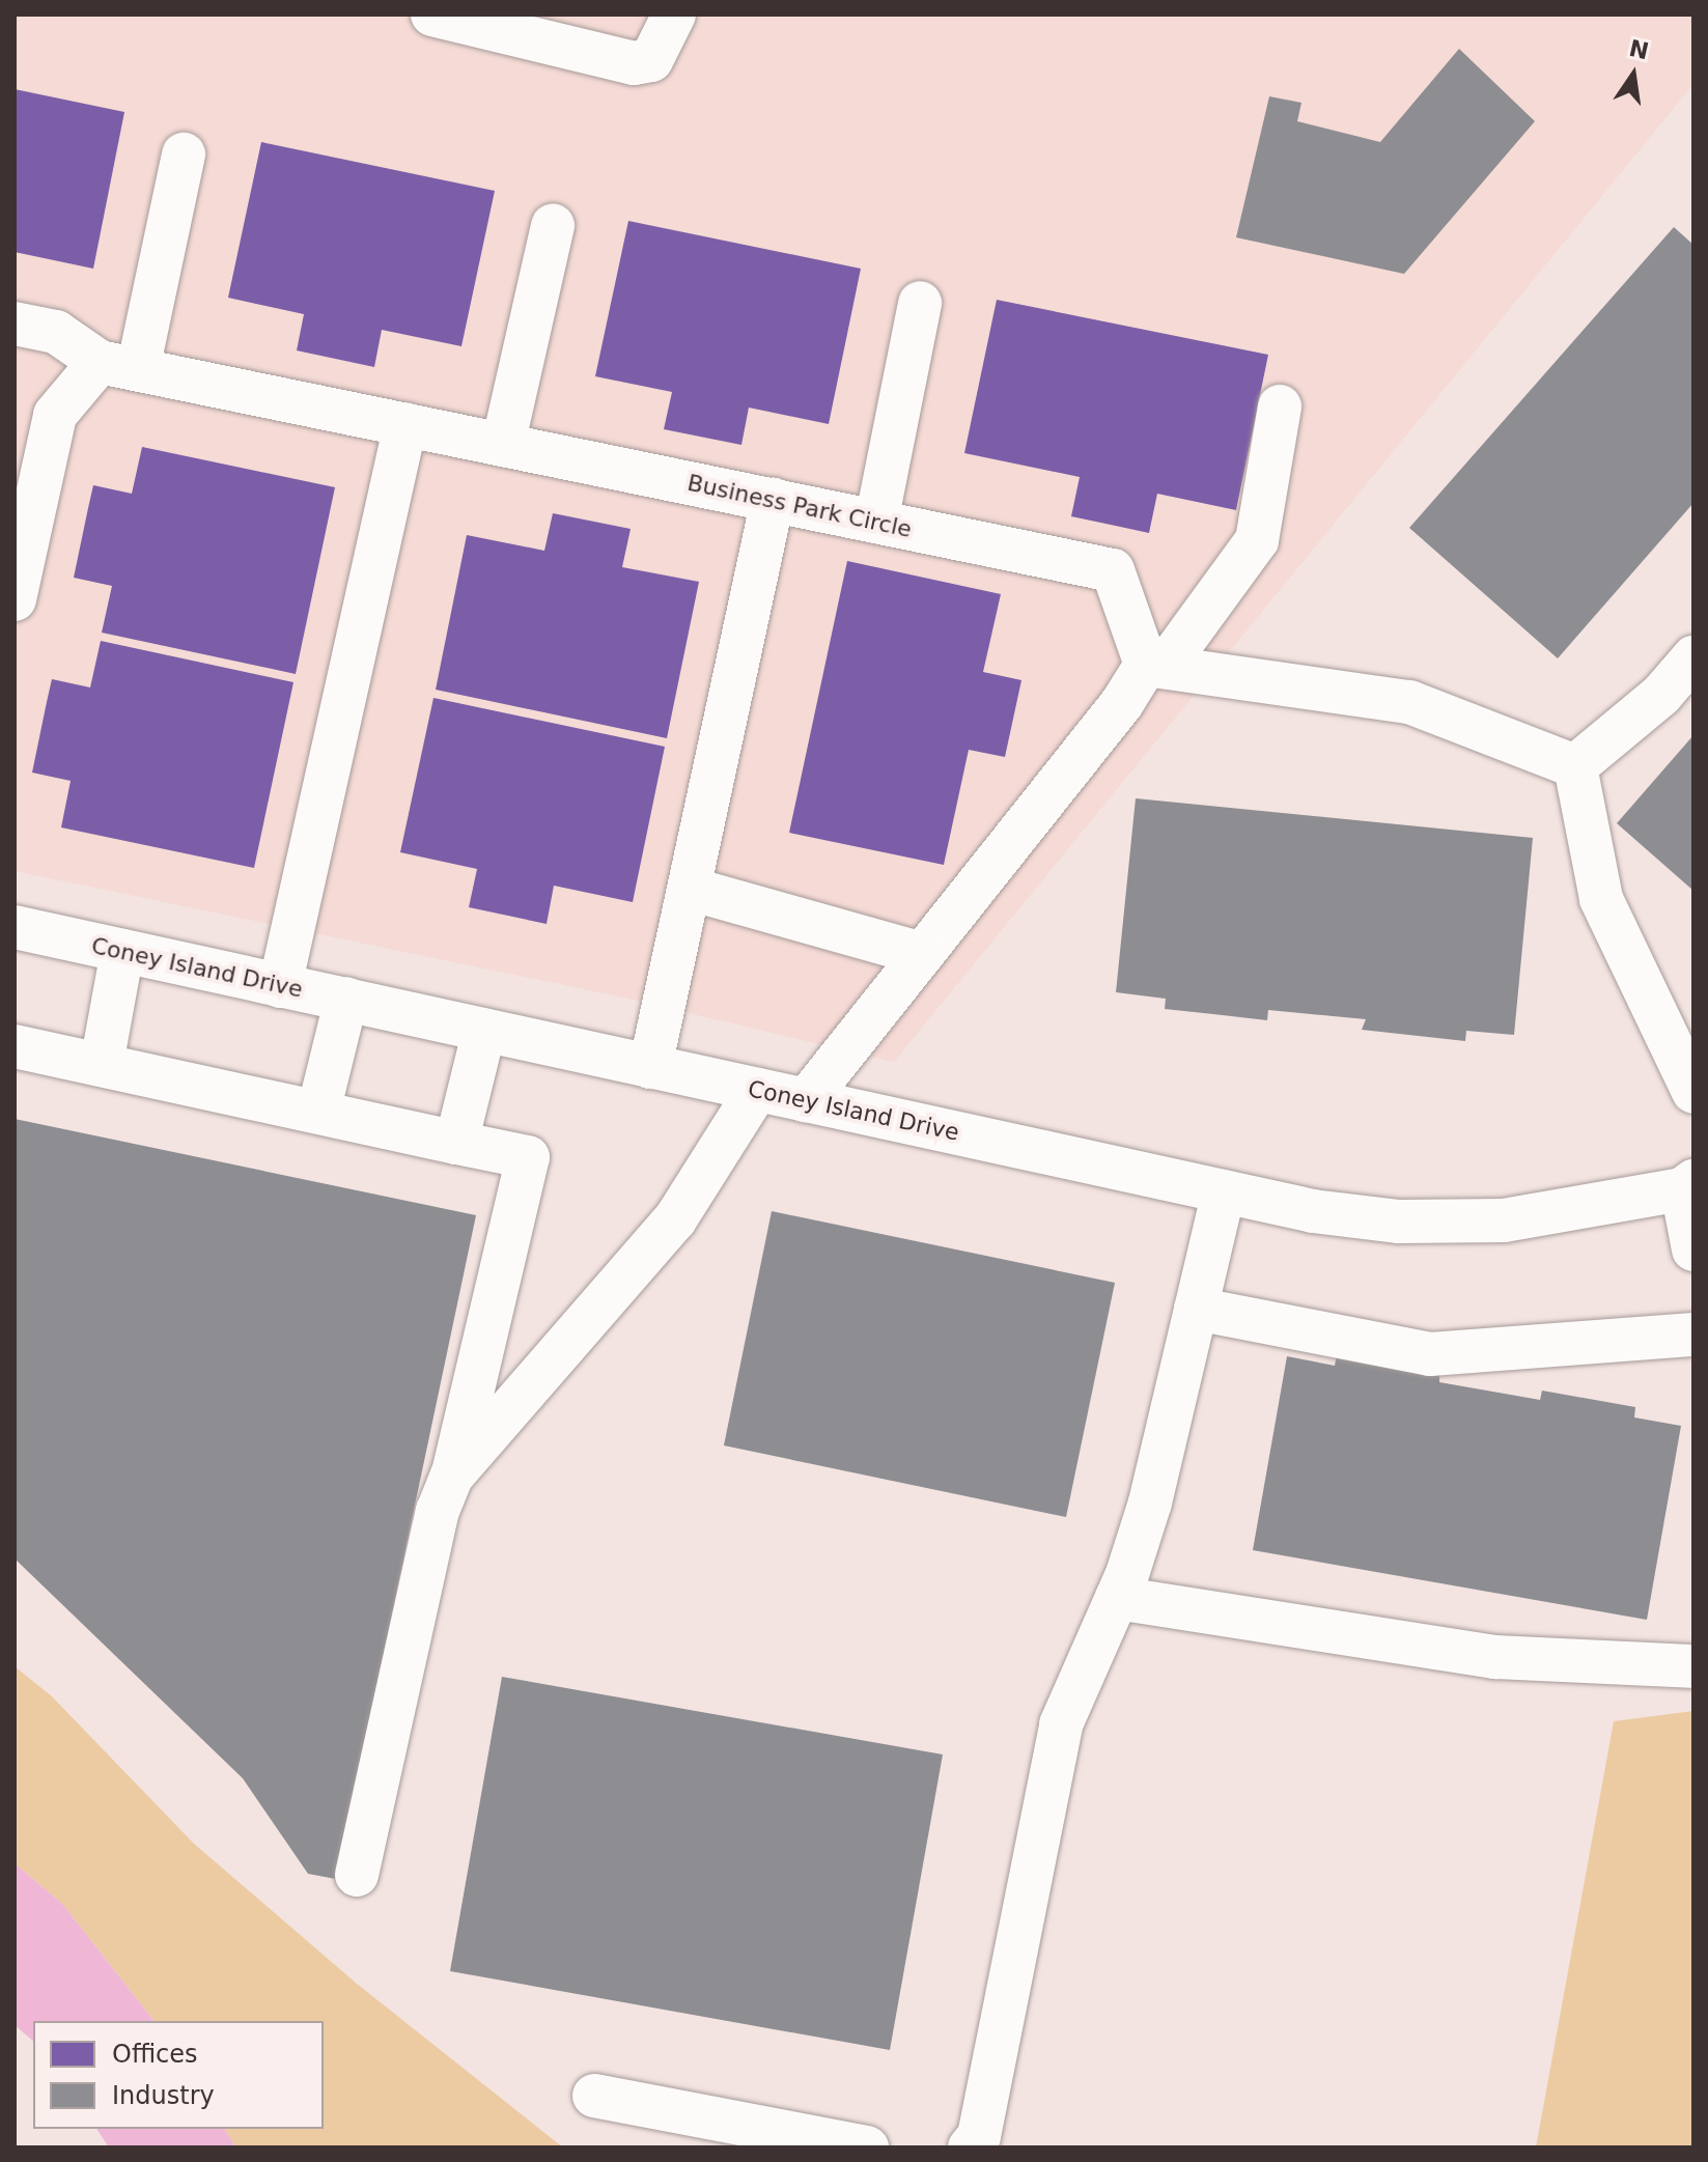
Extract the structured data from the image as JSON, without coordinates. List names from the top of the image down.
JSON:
{
  "streets": {
    "street": ["Business Park Circle", "Coney Island Drive"]
  },
  "legend": ["Offices", "Industry"],
  "north": "top"
}
